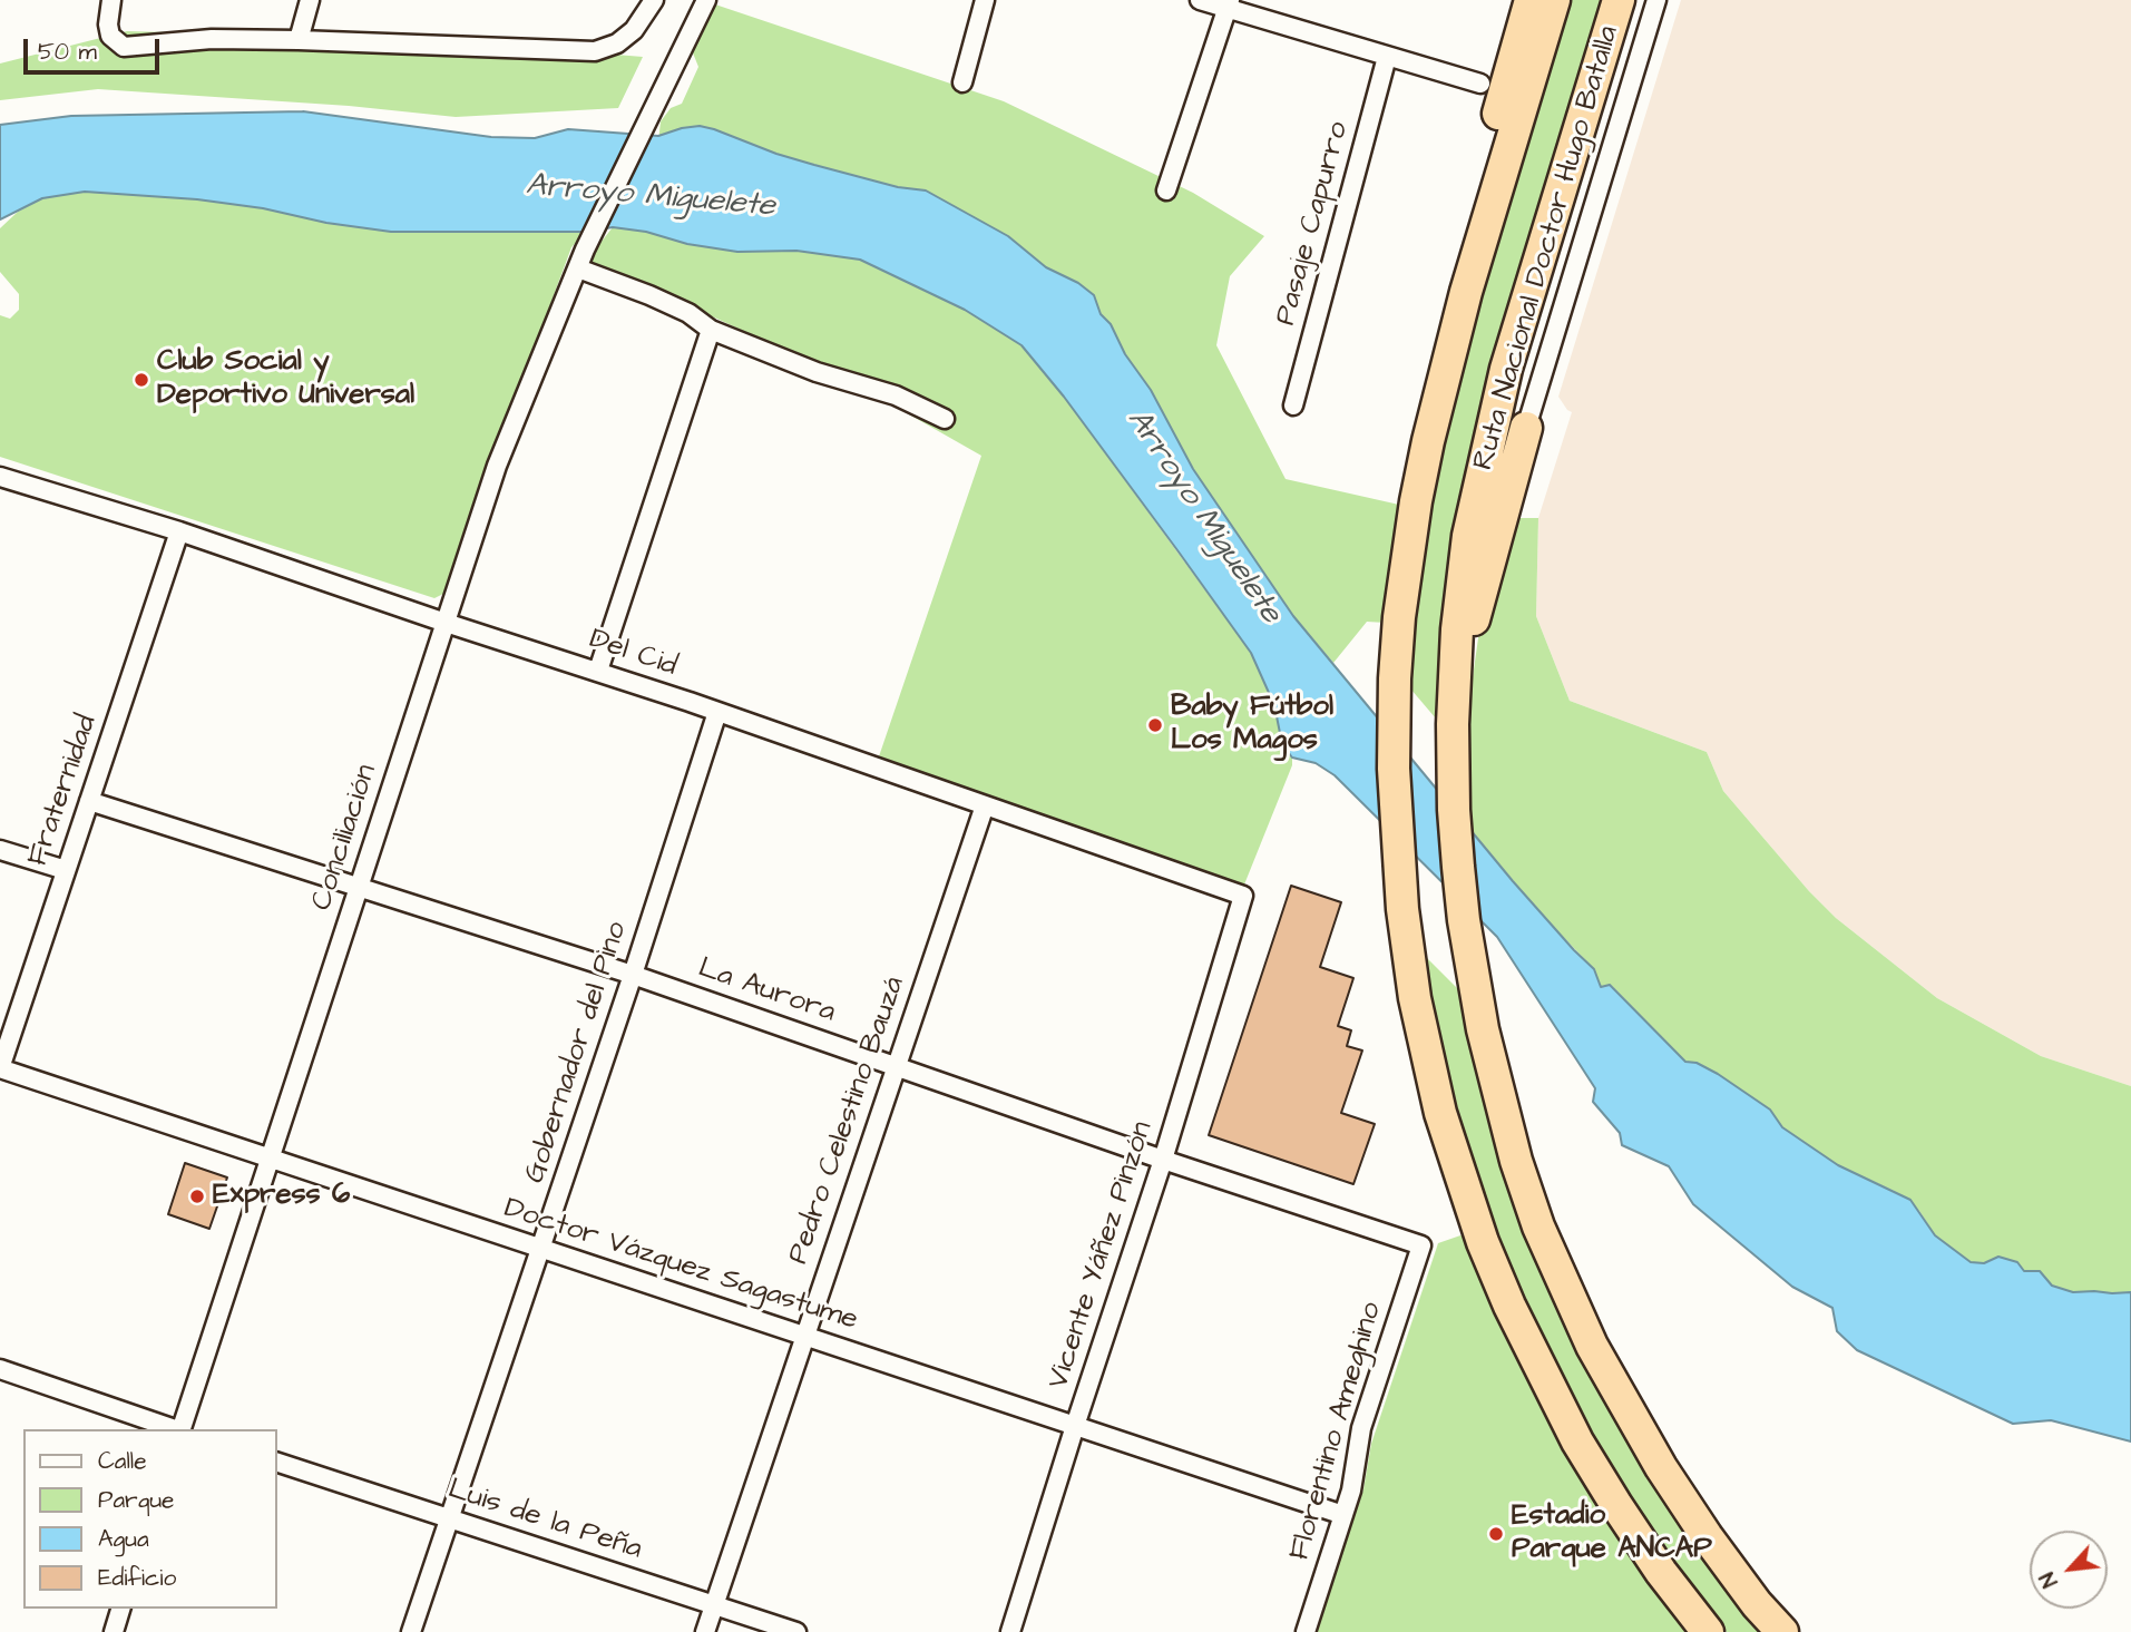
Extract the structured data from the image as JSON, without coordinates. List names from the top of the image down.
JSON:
{
  "streets": {
    "highway": ["Ruta Nacional Doctor Hugo Batalla"],
    "street": [
      "Pasaje Capurro",
      "Del Cid",
      "Fraternidad",
      "Conciliación",
      "La Aurora",
      "Gobernador del Pino",
      "Pedro Celestino Bauzá",
      "Vicente Yáñez Pinzón",
      "Doctor Vázquez Sagastume",
      "Florentino Ameghino",
      "Luis de la Peña"
    ]
  },
  "crossings": [
    ["Del Cid", "Fraternidad"],
    ["Del Cid", "Conciliación"],
    ["Del Cid", "Gobernador del Pino"],
    ["Del Cid", "Pedro Celestino Bauzá"],
    ["Del Cid", "Vicente Yáñez Pinzón"],
    ["Fraternidad", "La Aurora"],
    ["Fraternidad", "Doctor Vázquez Sagastume"],
    ["Conciliación", "La Aurora"],
    ["Conciliación", "Doctor Vázquez Sagastume"],
    ["La Aurora", "Gobernador del Pino"],
    ["La Aurora", "Pedro Celestino Bauzá"],
    ["La Aurora", "Vicente Yáñez Pinzón"],
    ["La Aurora", "Florentino Ameghino"],
    ["Gobernador del Pino", "Doctor Vázquez Sagastume"],
    ["Gobernador del Pino", "Luis de la Peña"],
    ["Pedro Celestino Bauzá", "Doctor Vázquez Sagastume"],
    ["Pedro Celestino Bauzá", "Luis de la Peña"],
    ["Vicente Yáñez Pinzón", "Doctor Vázquez Sagastume"],
    ["Doctor Vázquez Sagastume", "Florentino Ameghino"]
  ],
  "water": ["Arroyo Miguelete"],
  "places": [
    "Club Social y Deportivo Universal",
    "Baby Fútbol Los Magos",
    "Express 6",
    "Estadio Parque ANCAP"
  ],
  "legend": [
    "Calle",
    "Parque",
    "Agua",
    "Edificio"
  ],
  "scale_bar": "50 m",
  "north": "bottom left"
}
